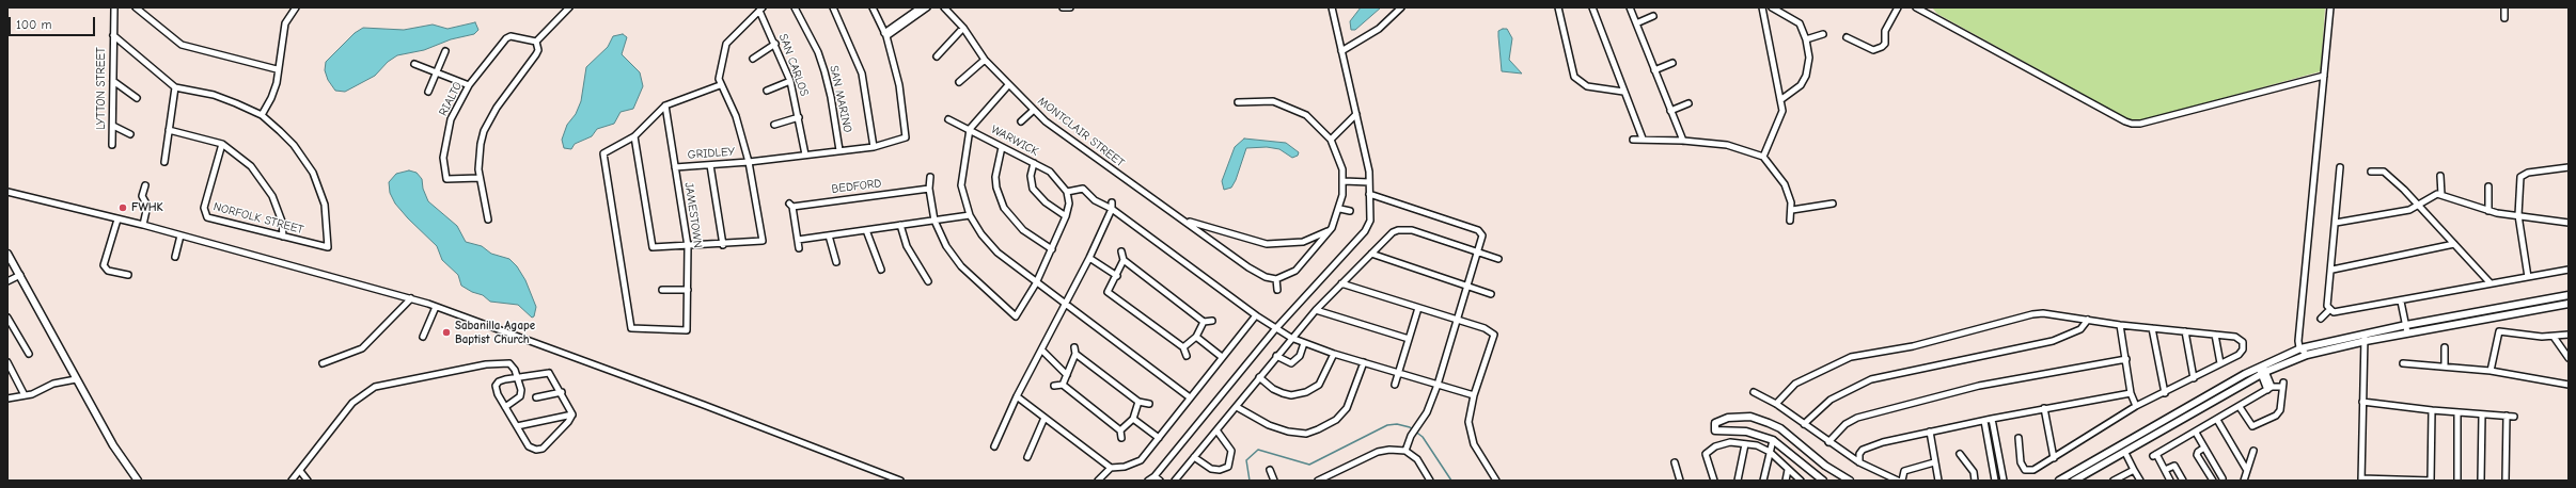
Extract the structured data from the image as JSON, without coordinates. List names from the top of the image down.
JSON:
{
  "streets": {
    "street": [
      "SAN CARLOS",
      "LYTTON STREET",
      "RIALTO",
      "SAN MARINO",
      "MONTCLAIR STREET",
      "WARWICK",
      "GRIDLEY",
      "BEDFORD",
      "JAMESTOWN",
      "NORFOLK STREET"
    ]
  },
  "crossings": [
    ["SAN CARLOS", "GRIDLEY"],
    ["SAN MARINO", "GRIDLEY"],
    ["GRIDLEY", "JAMESTOWN"]
  ],
  "places": ["FWHK", "Sabanilla Agape Baptist Church"],
  "scale_bar": "100 m"
}
